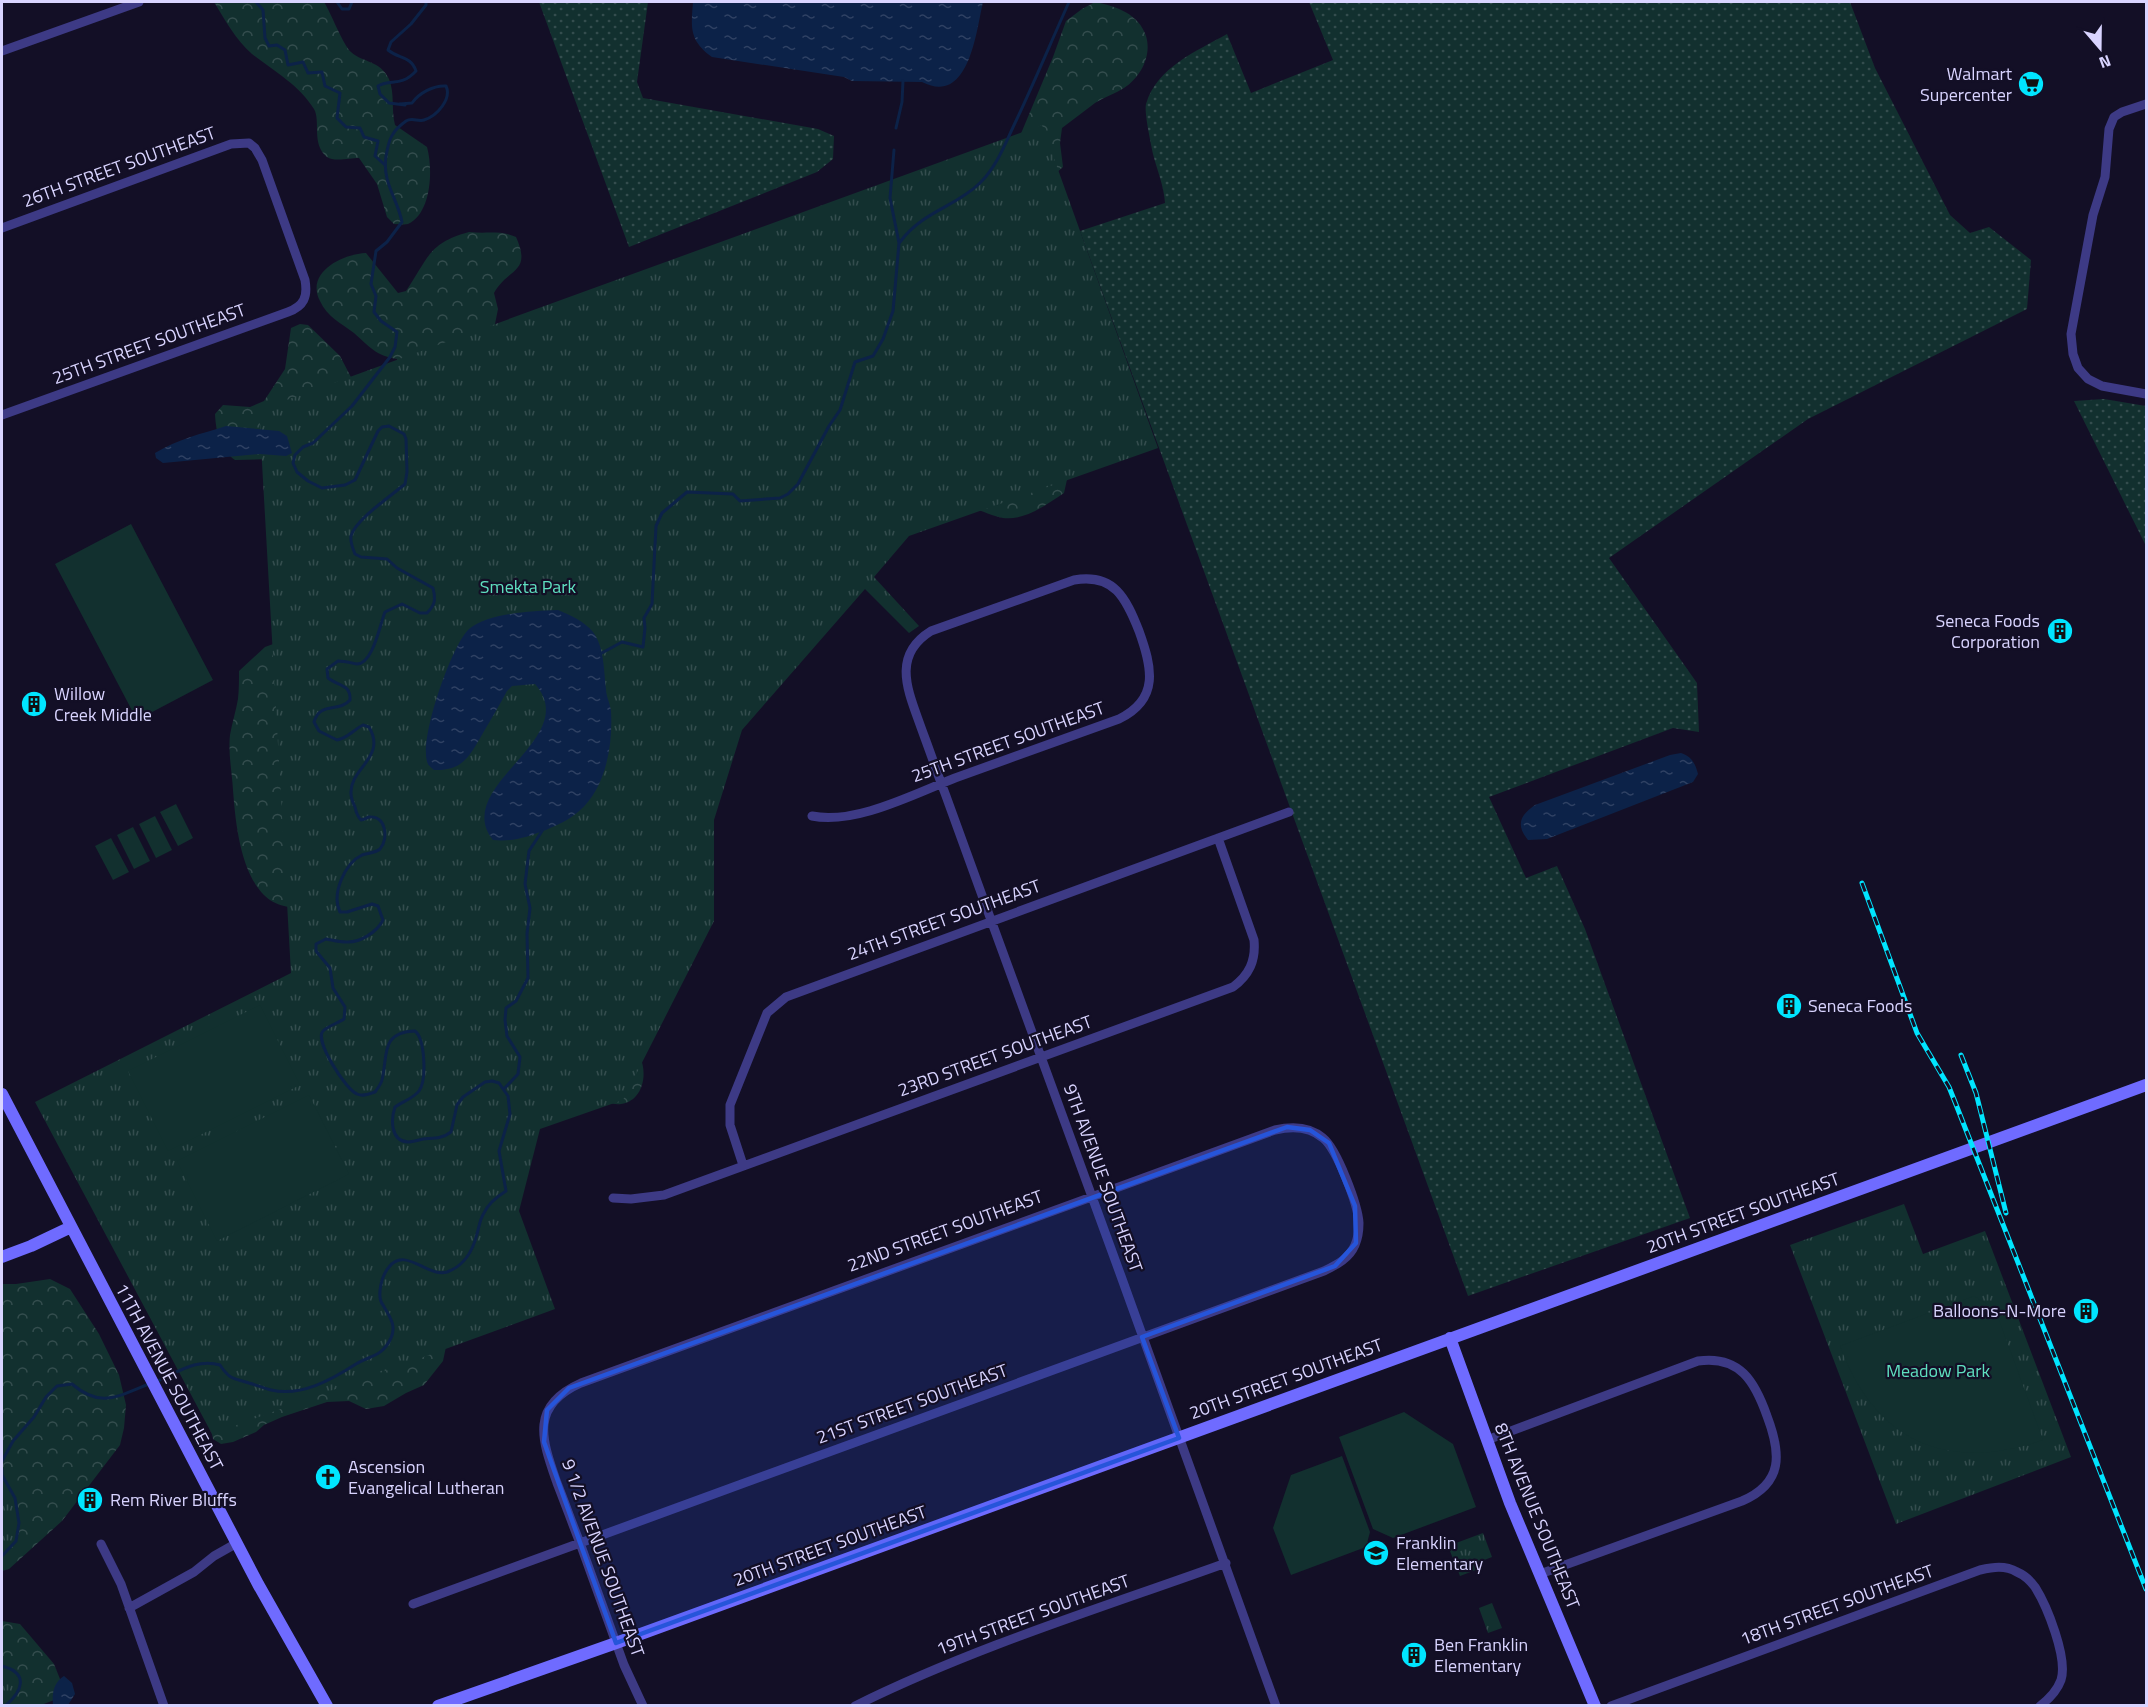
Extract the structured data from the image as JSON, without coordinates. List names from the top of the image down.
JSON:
{
  "streets": {
    "street": [
      "26TH STREET SOUTHEAST",
      "25TH STREET SOUTHEAST",
      "24TH STREET SOUTHEAST",
      "23RD STREET SOUTHEAST",
      "9TH AVENUE SOUTHEAST",
      "20TH STREET SOUTHEAST",
      "22ND STREET SOUTHEAST",
      "11TH AVENUE SOUTHEAST",
      "21ST STREET SOUTHEAST",
      "8TH AVENUE SOUTHEAST",
      "9 1/2 AVENUE SOUTHEAST",
      "18TH STREET SOUTHEAST",
      "19TH STREET SOUTHEAST"
    ]
  },
  "crossings": [
    ["26TH STREET SOUTHEAST", "25TH STREET SOUTHEAST"],
    ["25TH STREET SOUTHEAST", "9TH AVENUE SOUTHEAST"],
    ["24TH STREET SOUTHEAST", "23RD STREET SOUTHEAST"],
    ["24TH STREET SOUTHEAST", "9TH AVENUE SOUTHEAST"],
    ["23RD STREET SOUTHEAST", "9TH AVENUE SOUTHEAST"],
    ["9TH AVENUE SOUTHEAST", "20TH STREET SOUTHEAST"],
    ["9TH AVENUE SOUTHEAST", "22ND STREET SOUTHEAST"],
    ["9TH AVENUE SOUTHEAST", "21ST STREET SOUTHEAST"],
    ["9TH AVENUE SOUTHEAST", "19TH STREET SOUTHEAST"],
    ["20TH STREET SOUTHEAST", "8TH AVENUE SOUTHEAST"],
    ["20TH STREET SOUTHEAST", "9 1/2 AVENUE SOUTHEAST"],
    ["22ND STREET SOUTHEAST", "21ST STREET SOUTHEAST"],
    ["22ND STREET SOUTHEAST", "9 1/2 AVENUE SOUTHEAST"],
    ["21ST STREET SOUTHEAST", "9 1/2 AVENUE SOUTHEAST"]
  ],
  "parks": ["Smekta Park", "Meadow Park"],
  "places": {
    "supermarket": ["Walmart Supercenter"],
    "building": [
      "Seneca Foods Corporation",
      "Willow Creek Middle",
      "Seneca Foods",
      "Balloons-N-More",
      "Rem River Bluffs",
      "Ben Franklin Elementary"
    ],
    "church": ["Ascension Evangelical Lutheran"],
    "school or university": ["Franklin Elementary"]
  },
  "north": "bottom"
}
